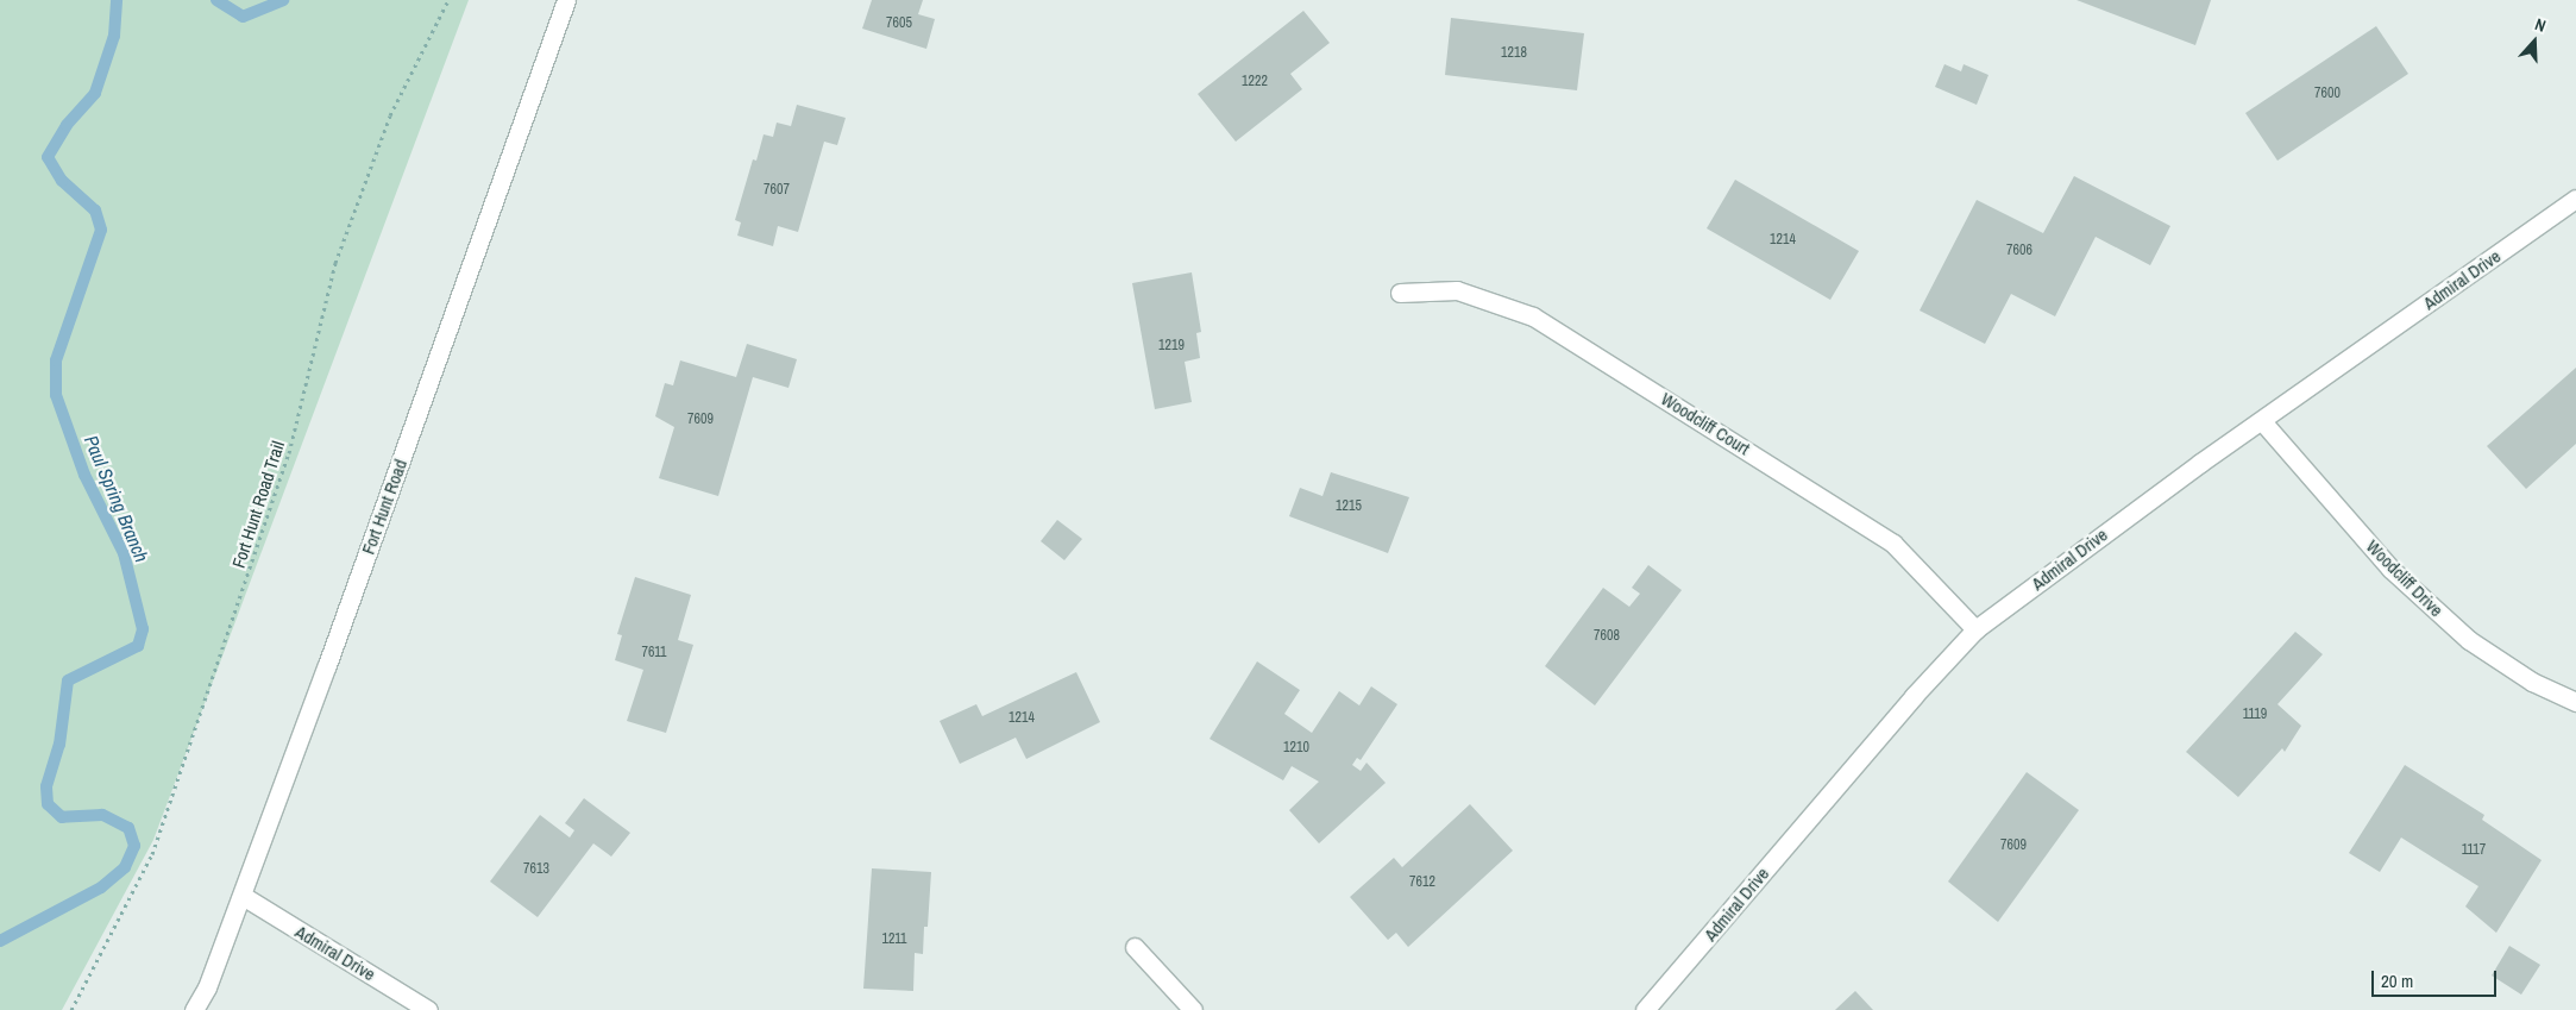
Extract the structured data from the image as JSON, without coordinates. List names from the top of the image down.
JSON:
{
  "streets": {
    "street": [
      "Admiral Drive",
      "Woodcliff Court",
      "Fort Hunt Road",
      "Woodcliff Drive"
    ],
    "path": ["Fort Hunt Road Trail"]
  },
  "crossings": [
    ["Admiral Drive", "Woodcliff Court"],
    ["Admiral Drive", "Fort Hunt Road"],
    ["Admiral Drive", "Woodcliff Drive"]
  ],
  "water": ["Paul Spring Branch"],
  "house_numbers": [
    "7605",
    "1218",
    "1222",
    "7600",
    "7607",
    "1214",
    "7606",
    "1219",
    "7609",
    "1215",
    "7608",
    "7611",
    "1119",
    "1214",
    "1210",
    "7609",
    "1117",
    "7613",
    "7612",
    "1211"
  ],
  "scale_bar": "20 m",
  "north": "top"
}
